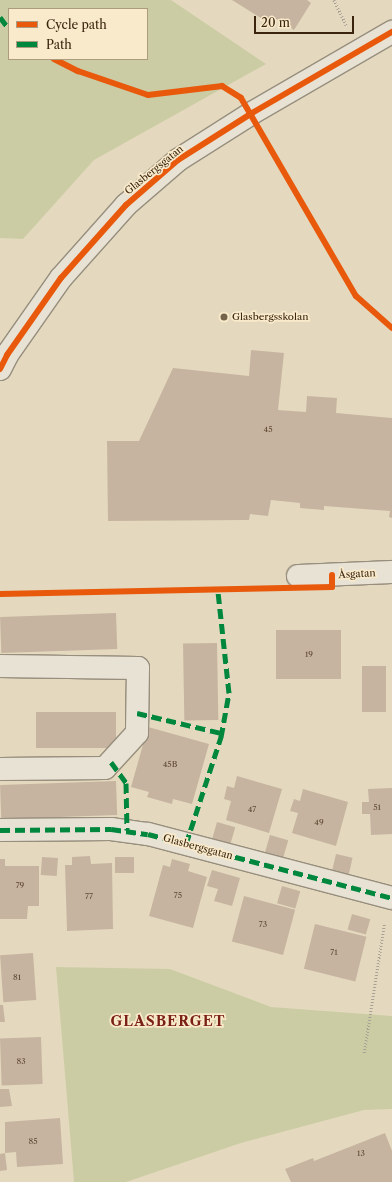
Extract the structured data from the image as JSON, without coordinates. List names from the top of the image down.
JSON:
{
  "streets": {
    "street": ["Glasbergsgatan", "Åsgatan"]
  },
  "districts": ["GLASBERGET"],
  "places": ["Glasbergsskolan"],
  "house_numbers": [
    "45",
    "19",
    "45B",
    "51",
    "47",
    "49",
    "79",
    "75",
    "77",
    "73",
    "71",
    "81",
    "83",
    "85",
    "13"
  ],
  "legend": ["Cycle path", "Path"],
  "scale_bar": "20 m"
}
